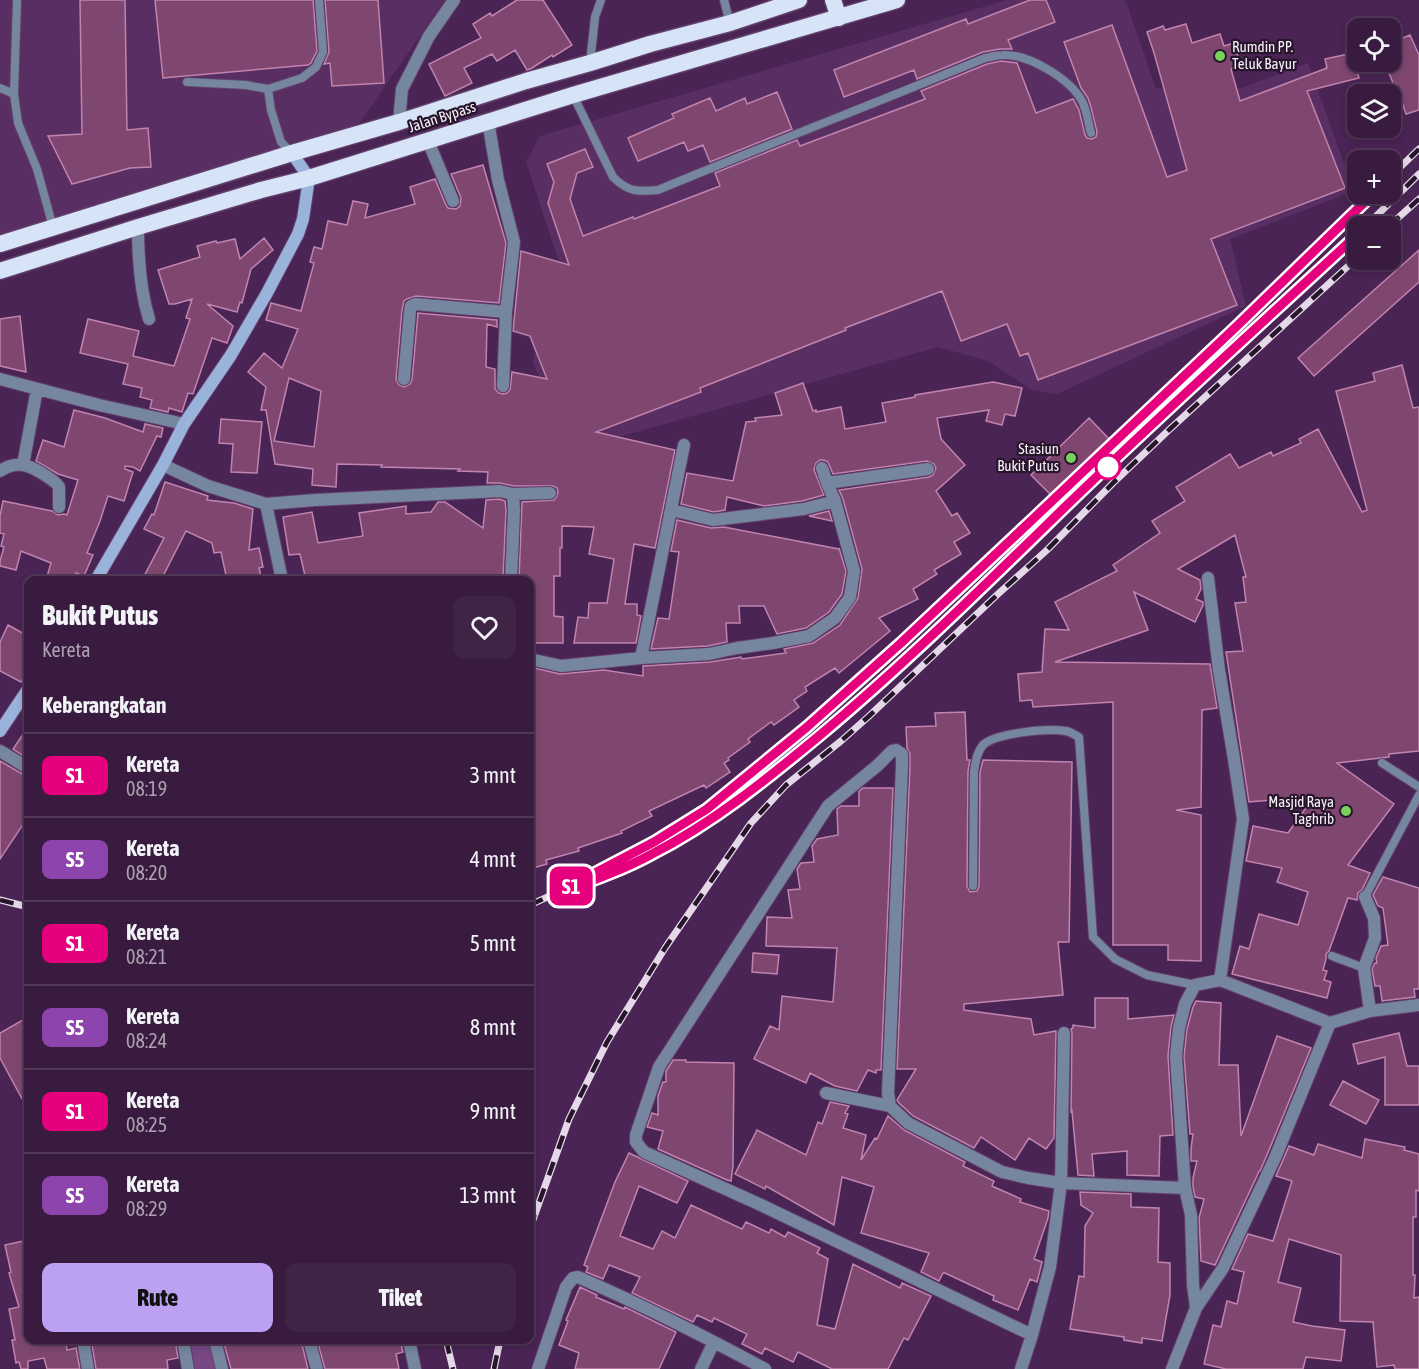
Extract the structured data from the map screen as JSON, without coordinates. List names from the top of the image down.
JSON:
{
  "streets": {
    "highway": ["Jalan Bypass"]
  },
  "places": ["Rumdin PP. Teluk Bayur", "Stasiun Bukit Putus", "Masjid Raya Taghrib"],
  "page": {
    "on_map": "S1",
    "map_buttons": ["+", "−"],
    "heading": [
      ["Bukit Putus", "Kereta"],
      "Keberangkatan"
    ],
    "list": [
      {
        "mark": "S1",
        "name": "Kereta",
        "note": "08:19",
        "value": "3 mnt"
      },
      {
        "mark": "S5",
        "name": "Kereta",
        "note": "08:20",
        "value": "4 mnt"
      },
      {
        "mark": "S1",
        "name": "Kereta",
        "note": "08:21",
        "value": "5 mnt"
      },
      {
        "mark": "S5",
        "name": "Kereta",
        "note": "08:24",
        "value": "8 mnt"
      },
      {
        "mark": "S1",
        "name": "Kereta",
        "note": "08:25",
        "value": "9 mnt"
      },
      {
        "mark": "S5",
        "name": "Kereta",
        "note": "08:29",
        "value": "13 mnt"
      }
    ],
    "buttons": ["Rute", "Tiket"]
  }
}
